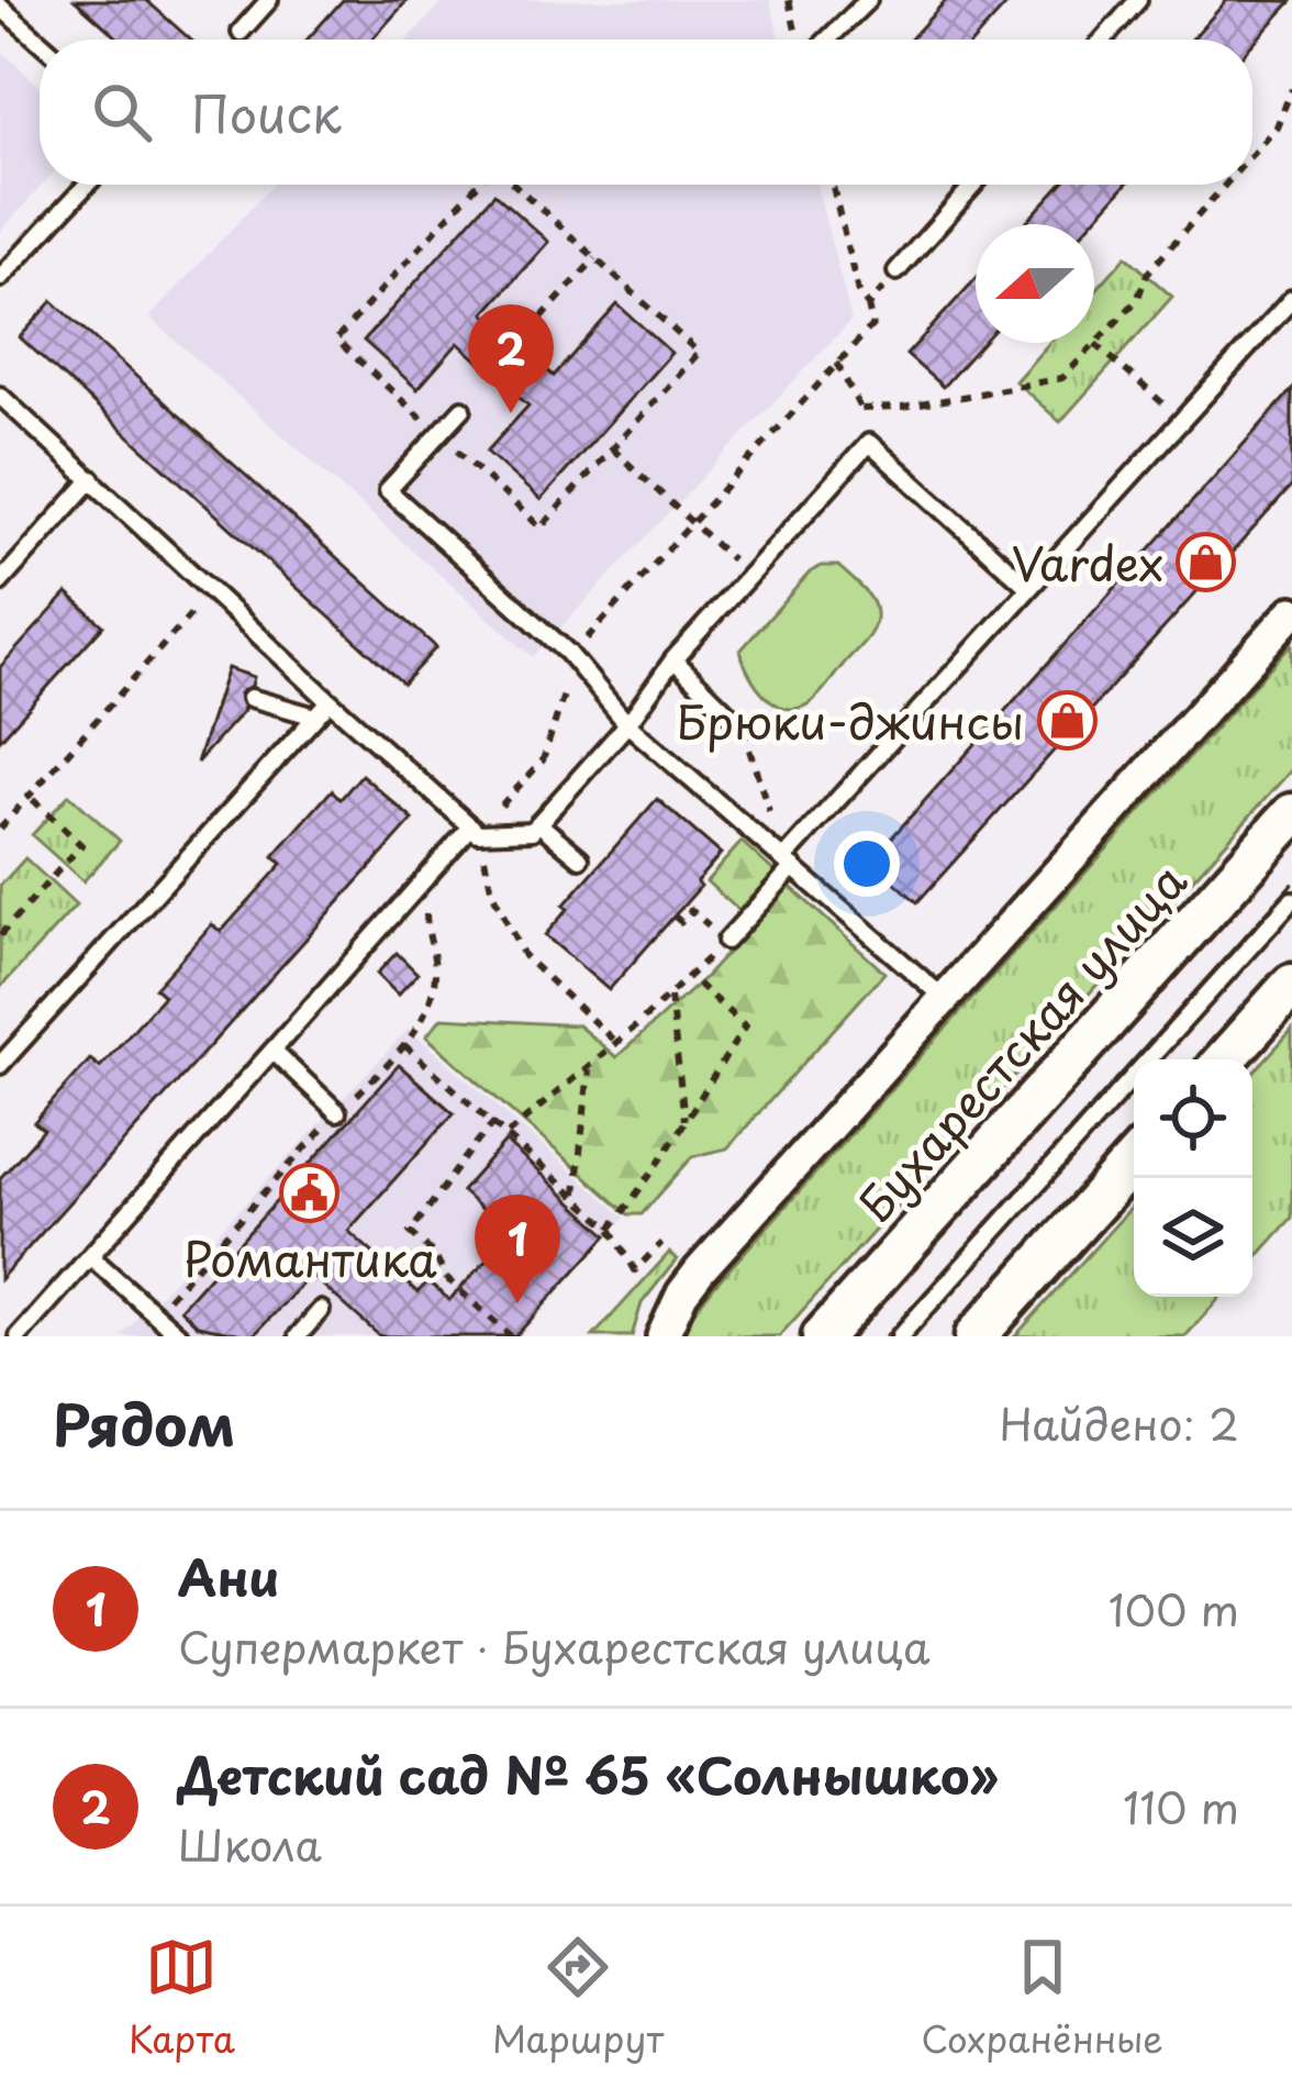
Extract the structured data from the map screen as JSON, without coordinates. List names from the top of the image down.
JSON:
{
  "streets": {
    "main road": ["Бухарестская улица"]
  },
  "places": {
    "shop": ["Vardex", "Брюки-джинсы"],
    "public building": ["Романтика"]
  },
  "north": "left",
  "page": {
    "search": "Поиск",
    "pins": ["2", "1"],
    "heading": ["Рядом", "Найдено: 2"],
    "list": [
      {
        "mark": "1",
        "name": "Ани",
        "note": "Супермаркет · Бухарестская улица",
        "value": "100 m"
      },
      {
        "mark": "2",
        "name": "Детский сад № 65 «Солнышко»",
        "note": "Школа",
        "value": "110 m"
      }
    ],
    "nav": ["Карта", "Маршрут", "Сохранённые"]
  }
}
